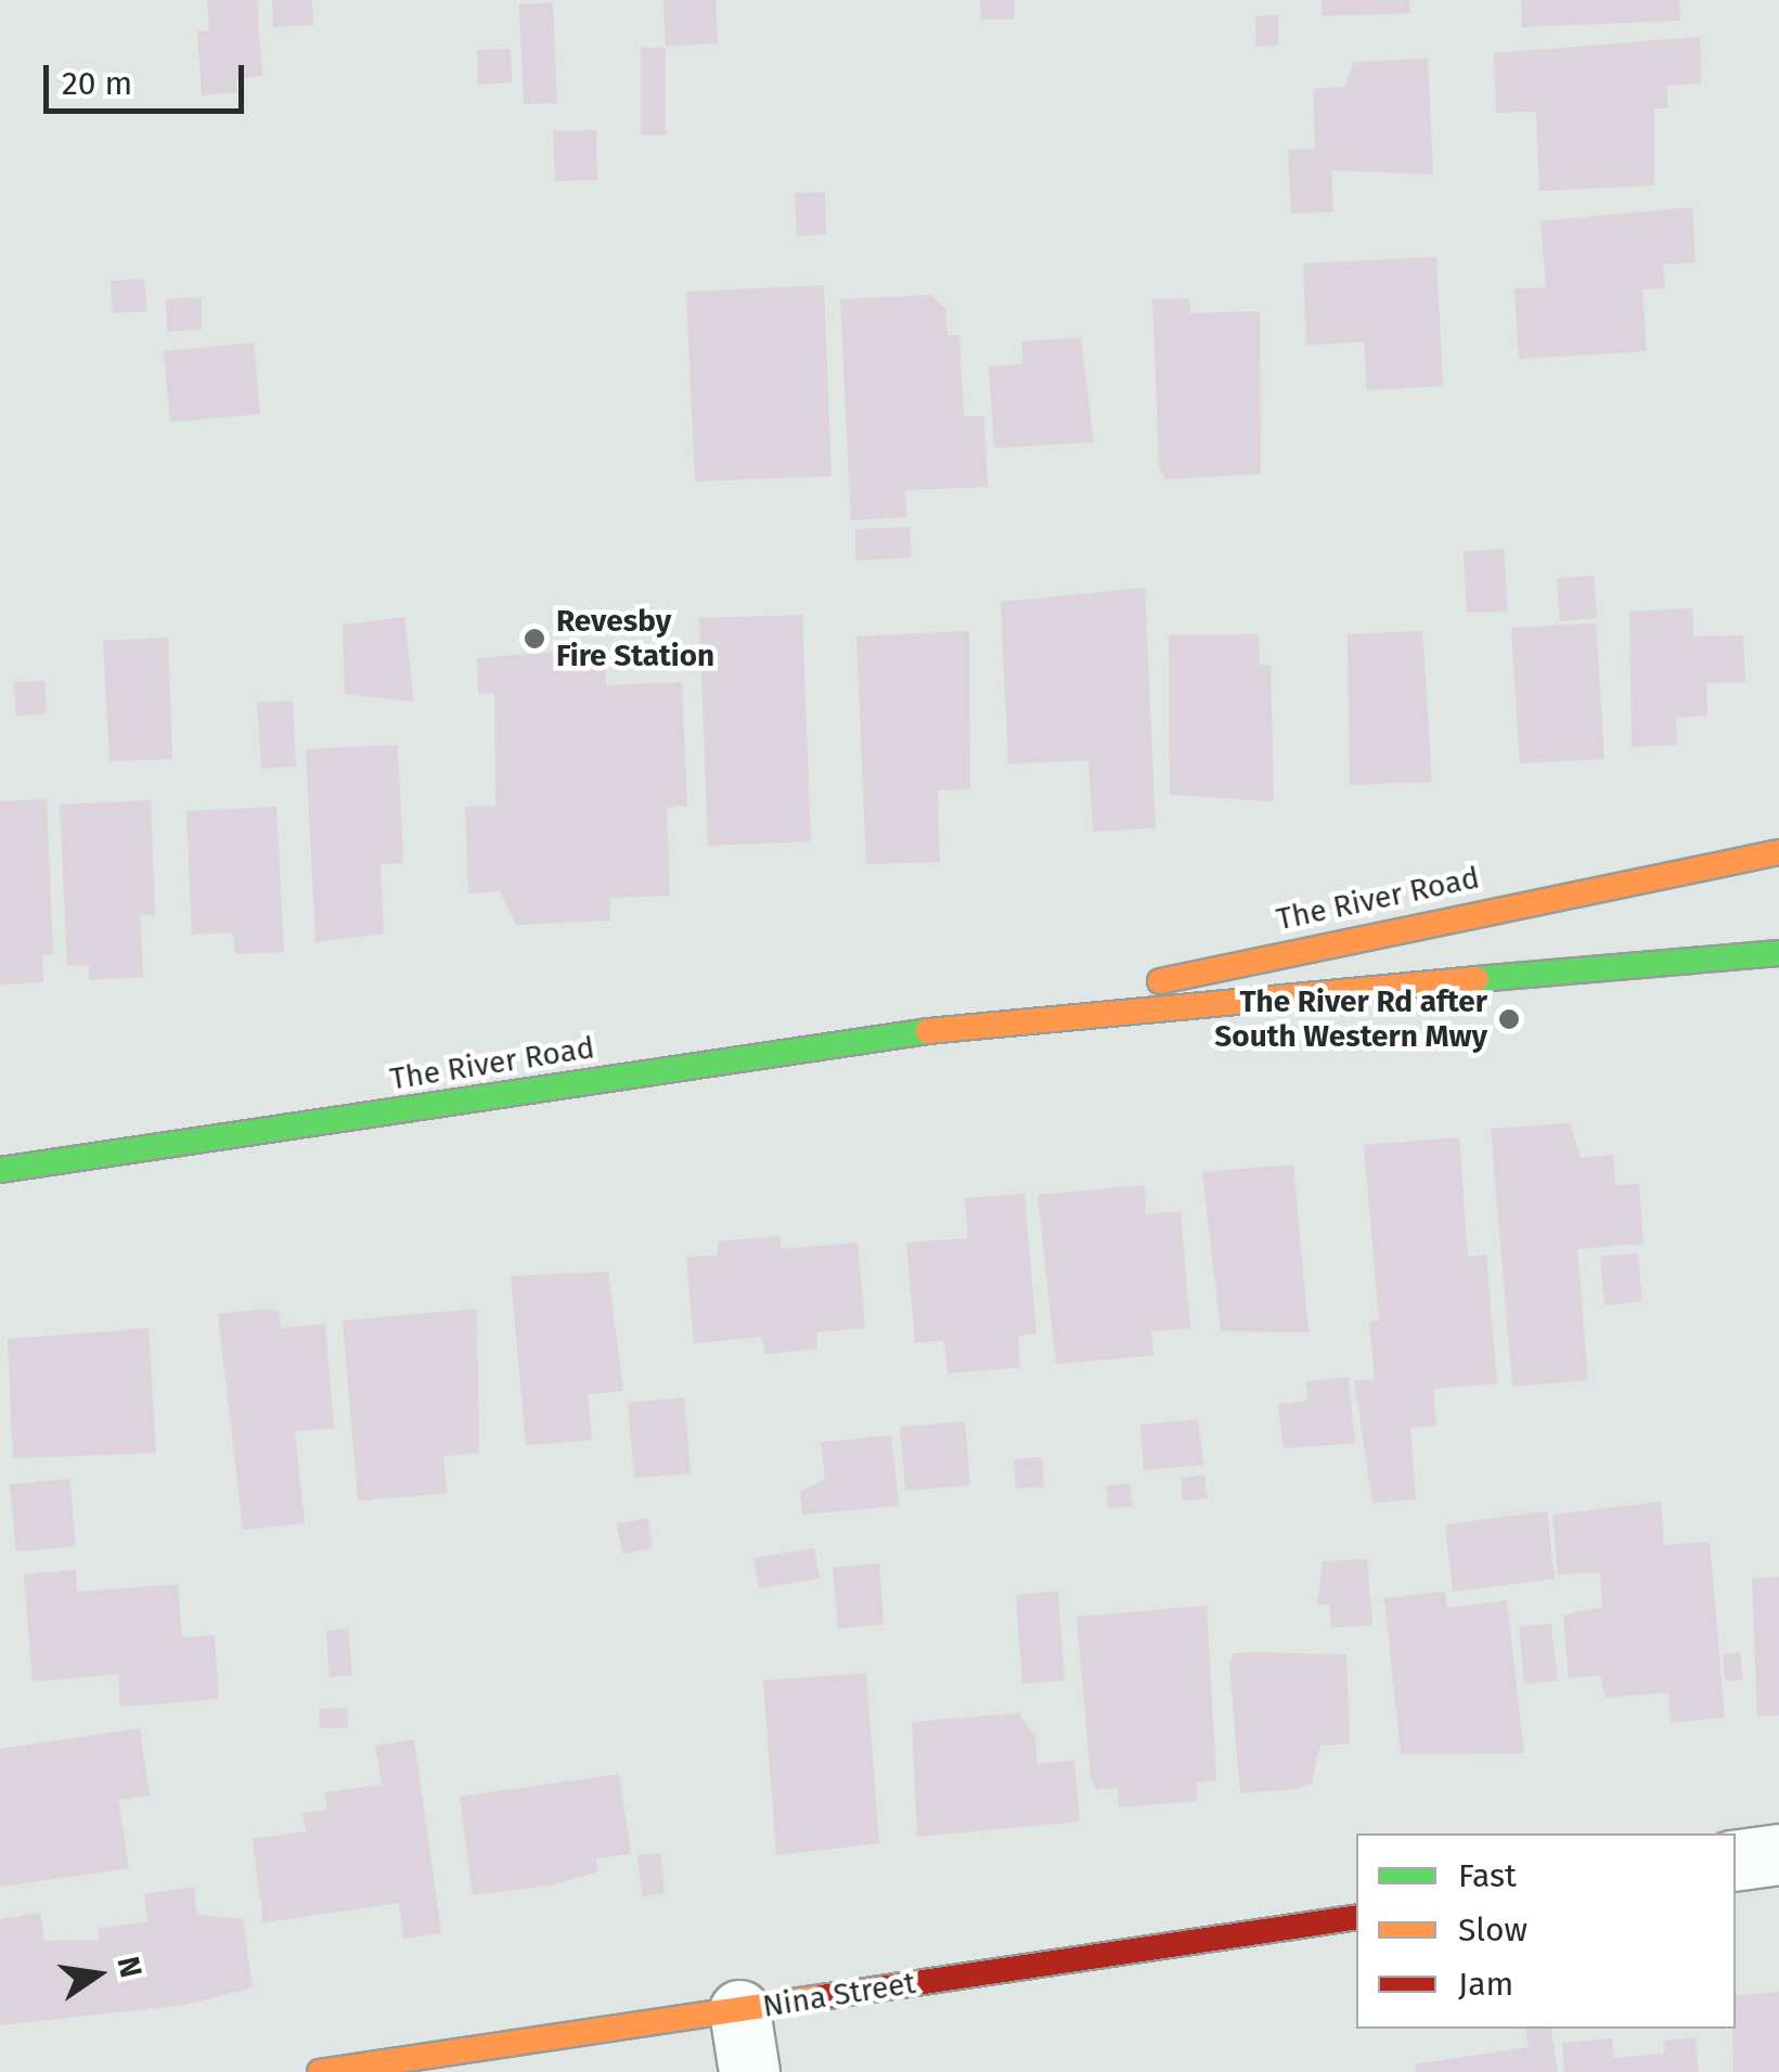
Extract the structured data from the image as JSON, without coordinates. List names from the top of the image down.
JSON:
{
  "streets": {
    "main road": ["The River Road", "Nina Street"]
  },
  "places": ["Revesby Fire Station", "The River Rd after South Western Mwy"],
  "legend": ["Fast", "Slow", "Jam"],
  "scale_bar": "20 m",
  "north": "right"
}
